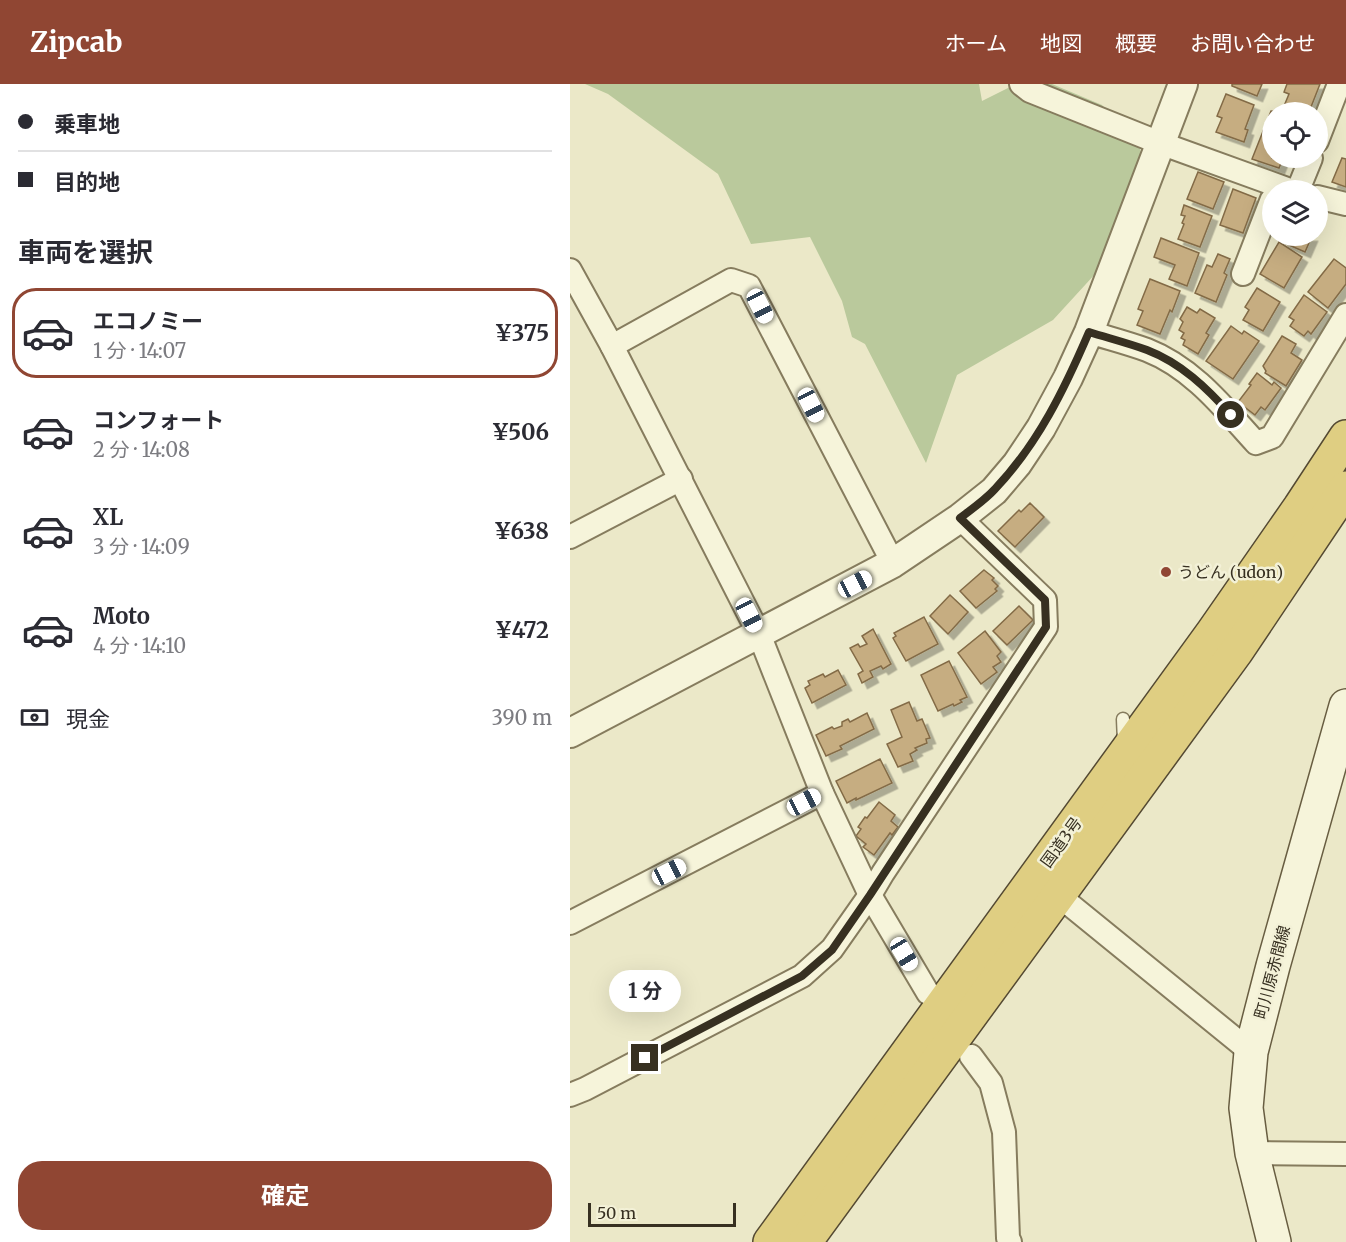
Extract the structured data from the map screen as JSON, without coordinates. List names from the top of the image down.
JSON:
{
  "streets": {
    "highway": ["国道3号"],
    "main road": ["町川原赤間線"]
  },
  "places": ["うどん (udon)"],
  "scale_bar": "50 m",
  "page": {
    "header": "Zipcab",
    "nav": [
      "ホーム",
      "地図",
      "概要",
      "お問い合わせ"
    ],
    "banner": ["乗車地", "目的地"],
    "heading": "車両を選択",
    "list": [
      {
        "name": "エコノミー",
        "note": "1 分 · 14:07",
        "value": "¥375"
      },
      {
        "name": "コンフォート",
        "note": "2 分 · 14:08",
        "value": "¥506"
      },
      {
        "name": "XL",
        "note": "3 分 · 14:09",
        "value": "¥638"
      },
      {
        "name": "Moto",
        "note": "4 分 · 14:10",
        "value": "¥472"
      }
    ],
    "pay": ["現金", "390 m"],
    "bubble": "1 分",
    "buttons": "確定",
    "scale": "50 m"
  }
}
